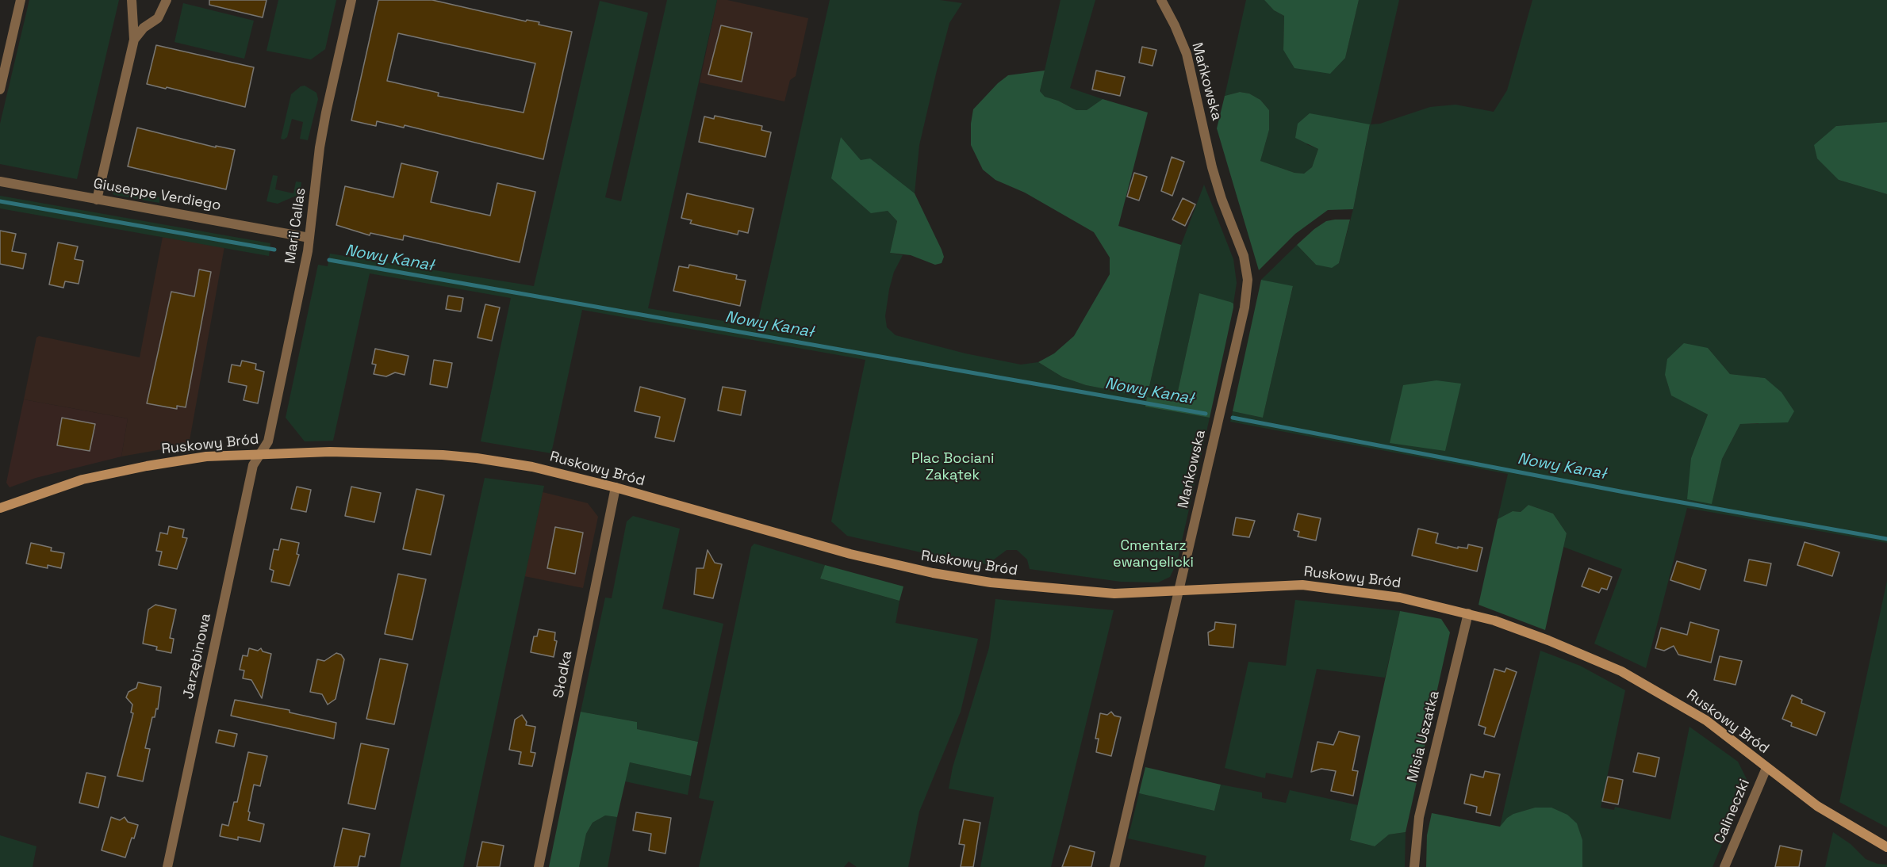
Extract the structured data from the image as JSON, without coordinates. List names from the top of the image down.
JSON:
{
  "streets": {
    "street": [
      "Mańkowska",
      "Giuseppe Verdiego",
      "Marii Callas",
      "Ruskowy Bród",
      "Jarzębinowa",
      "Słodka",
      "Misia Uszatka",
      "Calineczki"
    ]
  },
  "crossings": [
    ["Mańkowska", "Ruskowy Bród"],
    ["Giuseppe Verdiego", "Marii Callas"],
    ["Marii Callas", "Ruskowy Bród"],
    ["Marii Callas", "Jarzębinowa"],
    ["Ruskowy Bród", "Jarzębinowa"],
    ["Ruskowy Bród", "Słodka"],
    ["Ruskowy Bród", "Misia Uszatka"],
    ["Ruskowy Bród", "Calineczki"]
  ],
  "water": ["Nowy Kanał"],
  "parks": ["Plac Bociani Zakątek", "Cmentarz ewangelicki"]
}
